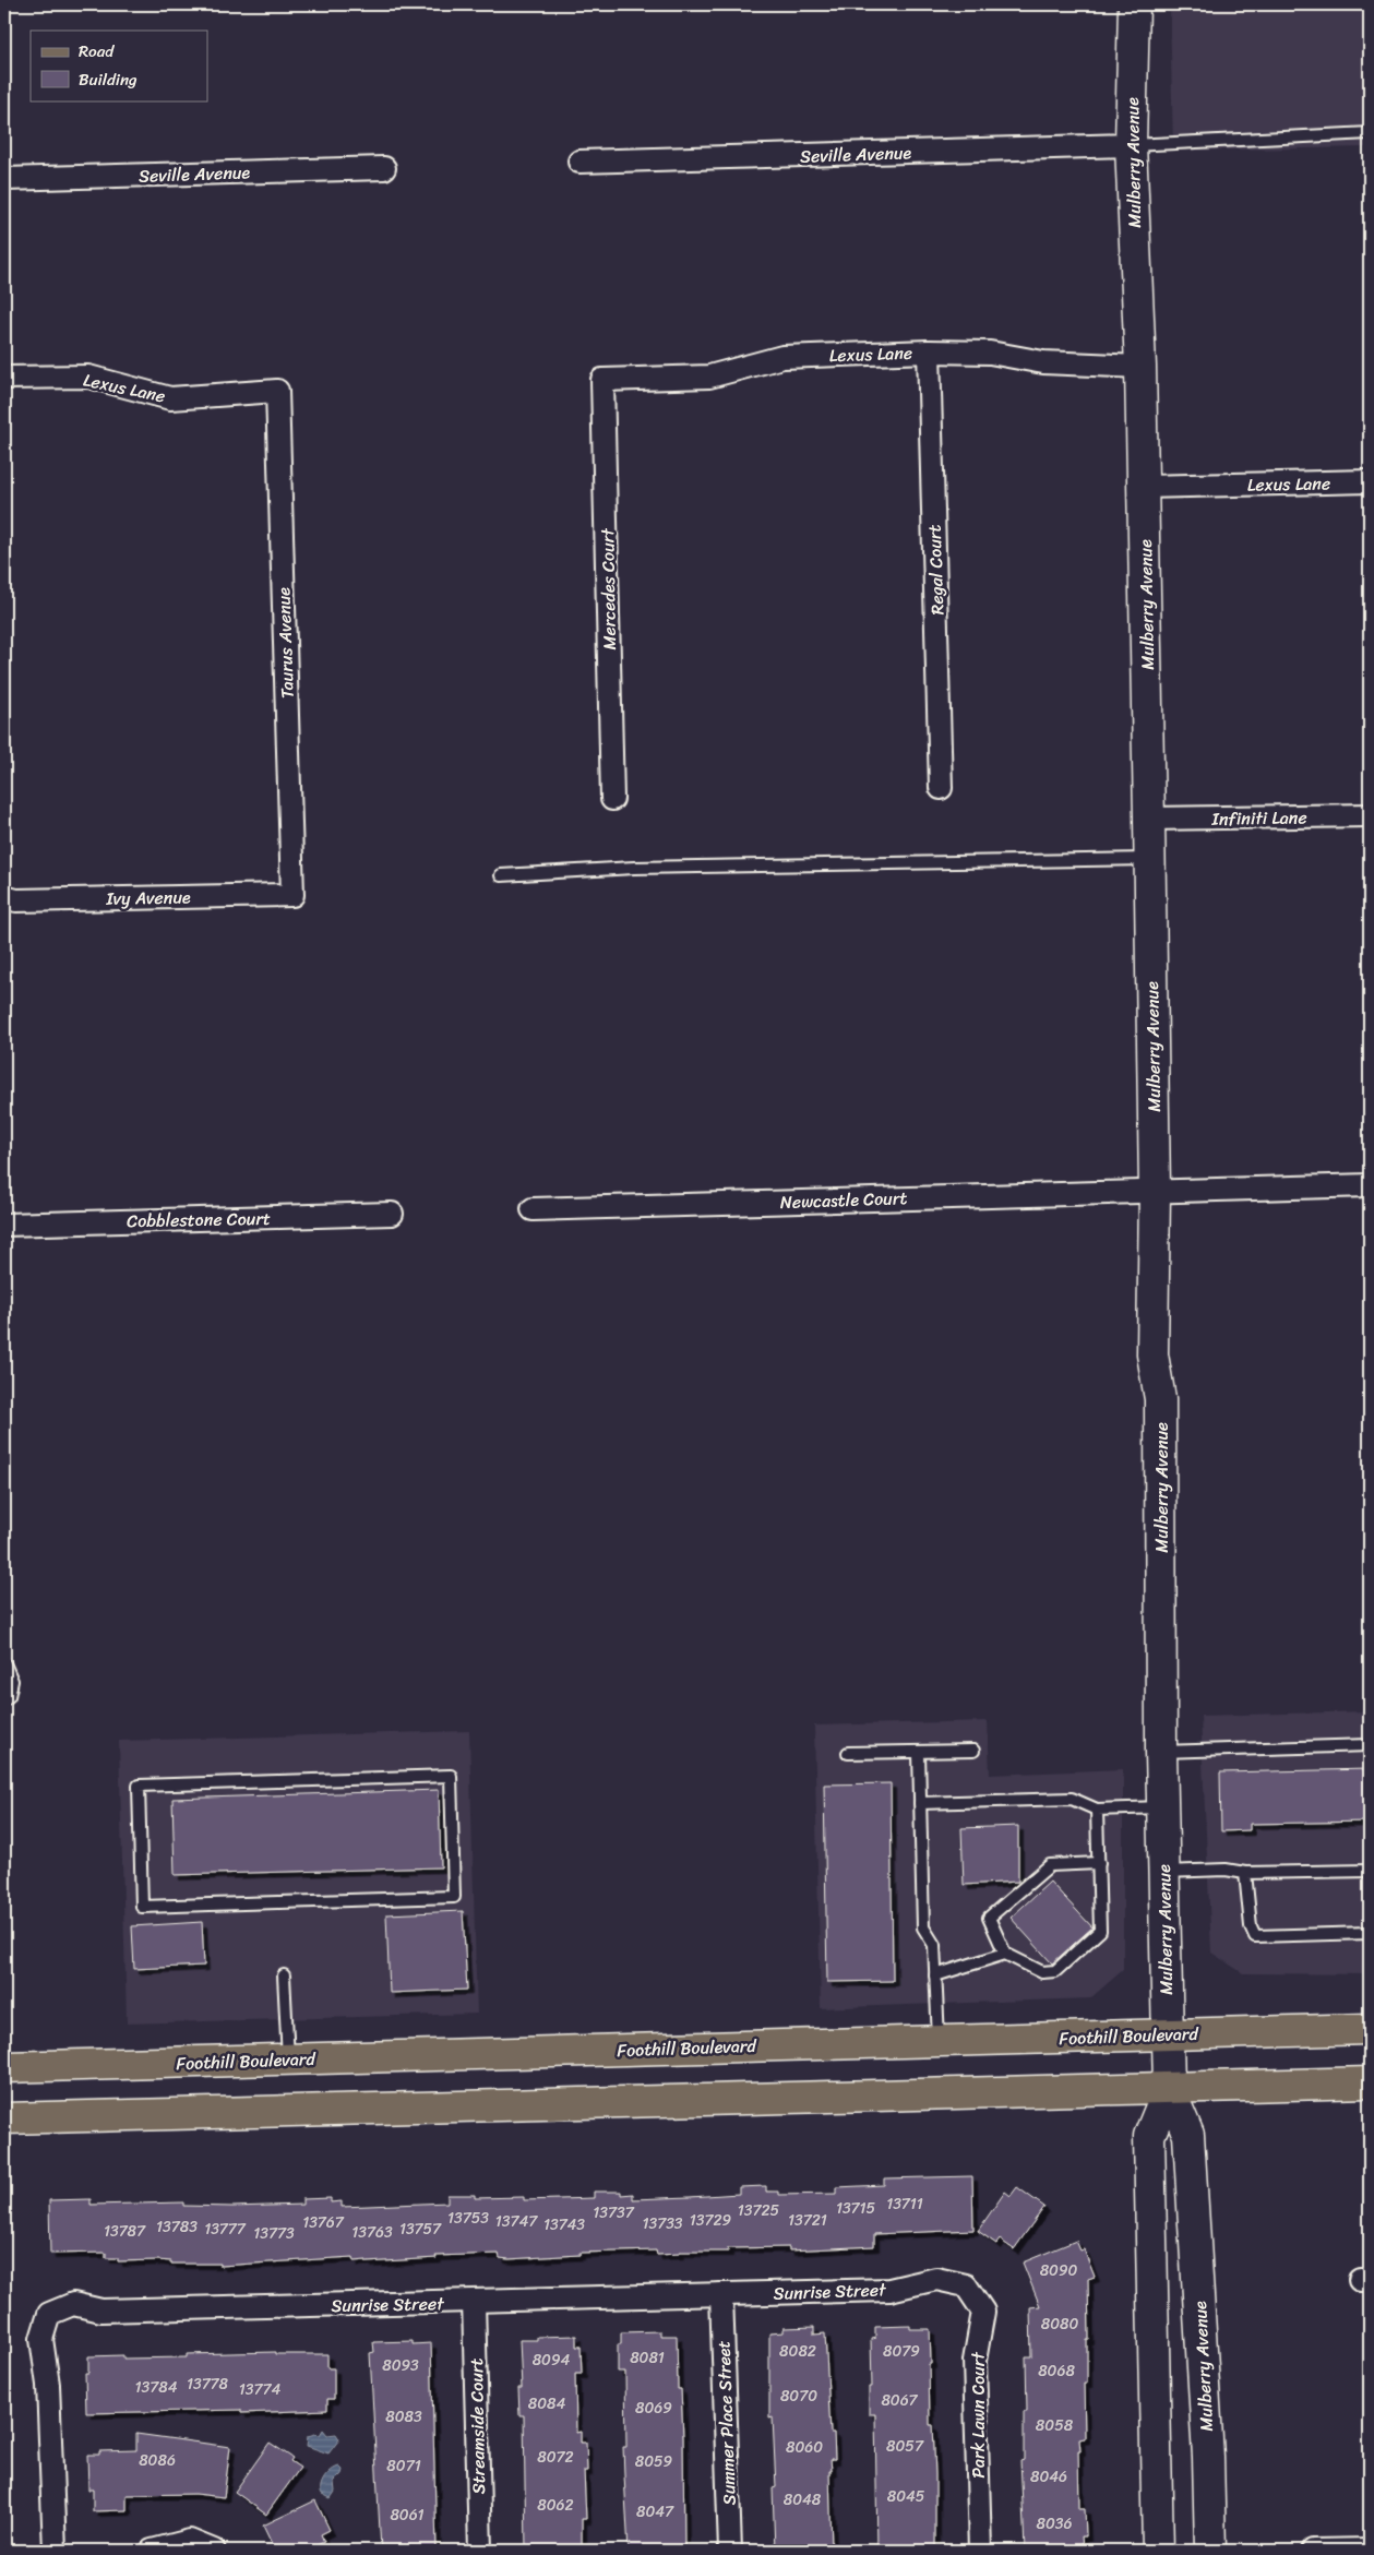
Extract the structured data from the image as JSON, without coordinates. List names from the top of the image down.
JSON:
{
  "streets": {
    "main road": ["Foothill Boulevard"],
    "street": [
      "Seville Avenue",
      "Mulberry Avenue",
      "Lexus Lane",
      "Regal Court",
      "Mercedes Court",
      "Taurus Avenue",
      "Infiniti Lane",
      "Ivy Avenue",
      "Newcastle Court",
      "Cobblestone Court",
      "Sunrise Street",
      "Park Lawn Court",
      "Summer Place Street",
      "Streamside Court"
    ]
  },
  "crossings": [
    ["Seville Avenue", "Mulberry Avenue"],
    ["Mulberry Avenue", "Lexus Lane"],
    ["Mulberry Avenue", "Infiniti Lane"],
    ["Mulberry Avenue", "Newcastle Court"],
    ["Mulberry Avenue", "Foothill Boulevard"],
    ["Lexus Lane", "Regal Court"],
    ["Lexus Lane", "Mercedes Court"],
    ["Lexus Lane", "Taurus Avenue"],
    ["Taurus Avenue", "Ivy Avenue"],
    ["Sunrise Street", "Park Lawn Court"],
    ["Sunrise Street", "Summer Place Street"],
    ["Sunrise Street", "Streamside Court"]
  ],
  "house_numbers": [
    "13711",
    "13715",
    "13725",
    "13737",
    "13753",
    "13729",
    "13721",
    "13747",
    "13767",
    "13733",
    "13743",
    "13783",
    "13777",
    "13757",
    "13787",
    "13763",
    "13773",
    "8090",
    "8080",
    "8082",
    "8079",
    "8081",
    "8094",
    "8093",
    "8068",
    "13778",
    "13784",
    "13774",
    "8070",
    "8067",
    "8084",
    "8069",
    "8083",
    "8058",
    "8057",
    "8060",
    "8072",
    "8086",
    "8059",
    "8071",
    "8046",
    "8045",
    "8048",
    "8062",
    "8047",
    "8061",
    "8036"
  ],
  "legend": ["Road", "Building"]
}
